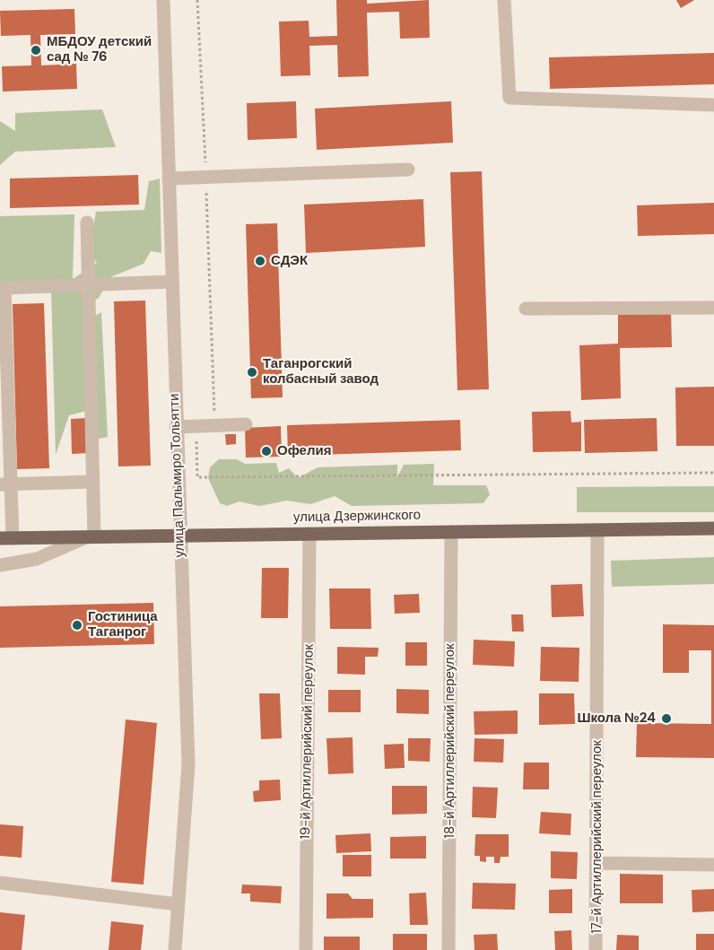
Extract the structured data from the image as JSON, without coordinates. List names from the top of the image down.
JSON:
{
  "streets": {
    "main road": ["улица Дзержинского"],
    "street": [
      "улица Пальмиро Тольятти",
      "18-й Артиллерийский переулок",
      "19-й Артиллерийский переулок",
      "17-й Артиллерийский переулок"
    ]
  },
  "crossings": [
    ["улица Пальмиро Тольятти", "улица Дзержинского"],
    ["улица Дзержинского", "18-й Артиллерийский переулок"],
    ["улица Дзержинского", "19-й Артиллерийский переулок"],
    ["улица Дзержинского", "17-й Артиллерийский переулок"]
  ],
  "places": [
    "МБДОУ детский сад № 76",
    "СДЭК",
    "Таганрогский колбасный завод",
    "Офелия",
    "Гостиница Таганрог",
    "Школа №24"
  ]
}
